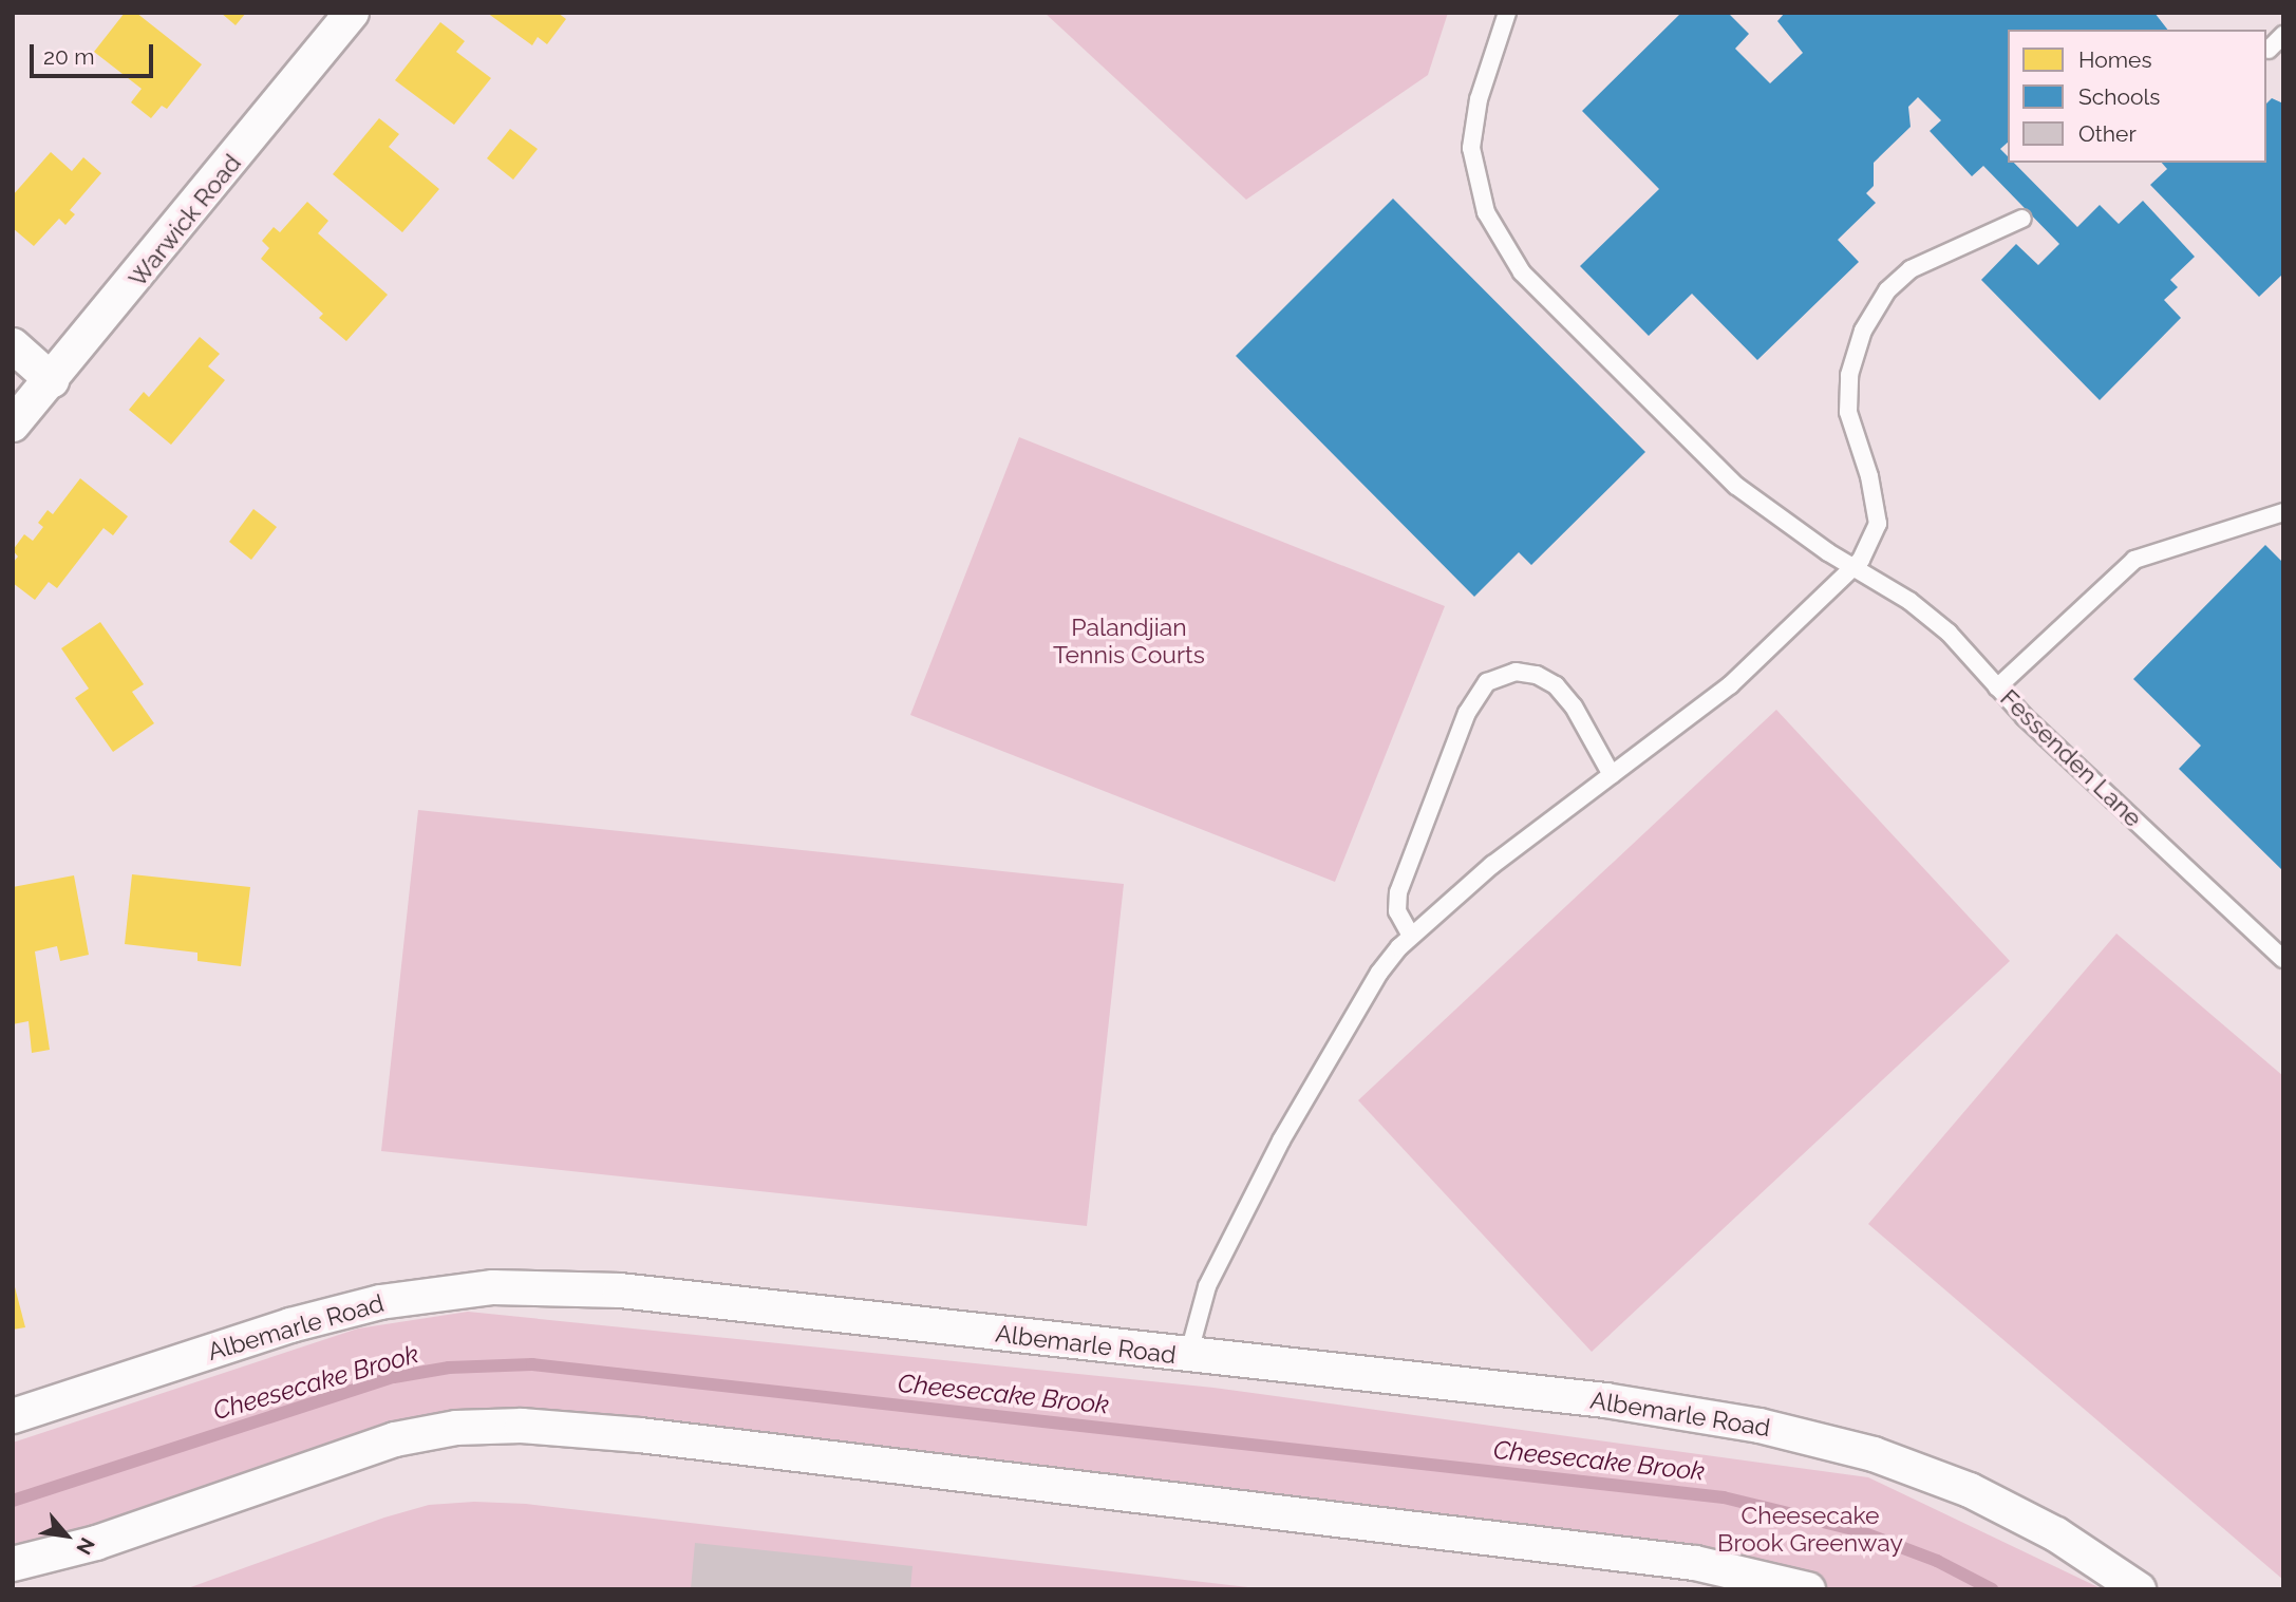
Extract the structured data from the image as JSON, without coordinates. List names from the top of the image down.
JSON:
{
  "streets": {
    "street": ["Warwick Road", "Albemarle Road"],
    "lane": ["Fessenden Lane"]
  },
  "water": ["Cheesecake Brook"],
  "parks": ["Palandjian Tennis Courts", "Cheesecake Brook Greenway"],
  "legend": ["Homes", "Schools", "Other"],
  "scale_bar": "20 m",
  "north": "bottom right"
}
